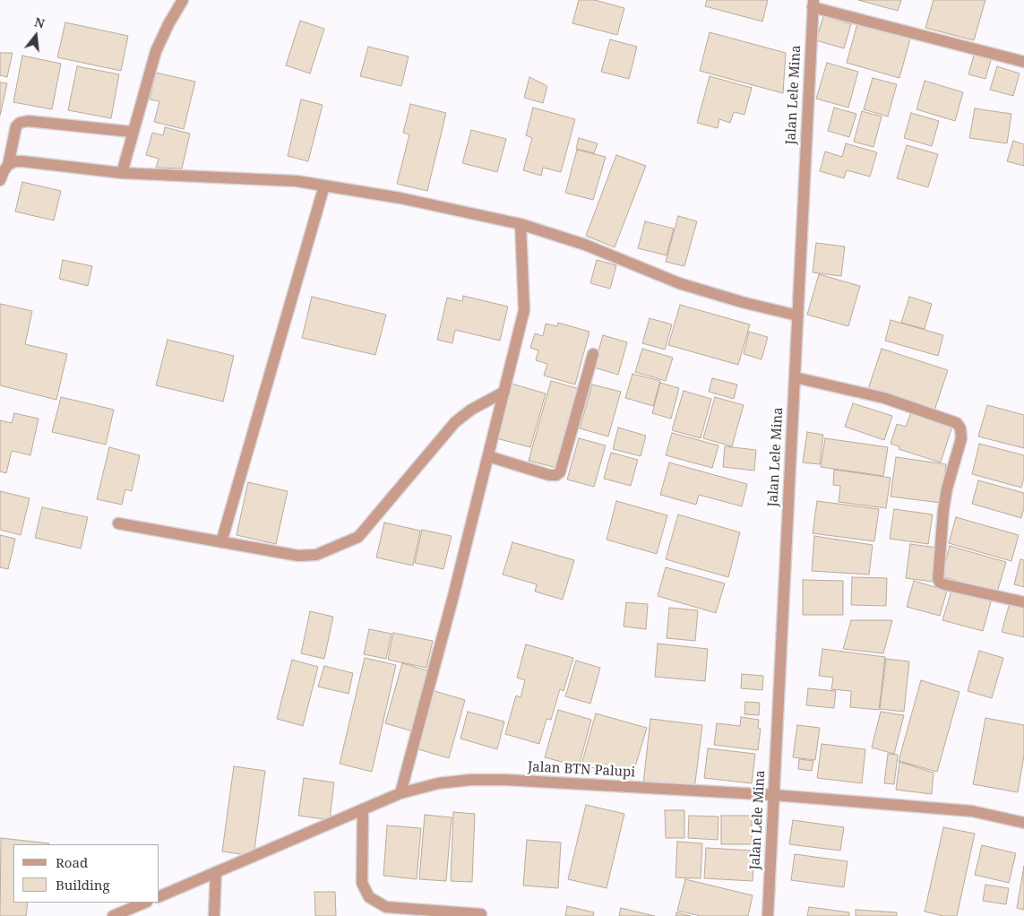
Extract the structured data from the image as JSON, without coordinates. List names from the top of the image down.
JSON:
{
  "streets": {
    "street": ["Jalan Lele Mina", "Jalan BTN Palupi"]
  },
  "crossings": [
    ["Jalan Lele Mina", "Jalan BTN Palupi"]
  ],
  "legend": ["Road", "Building"],
  "north": "top"
}
